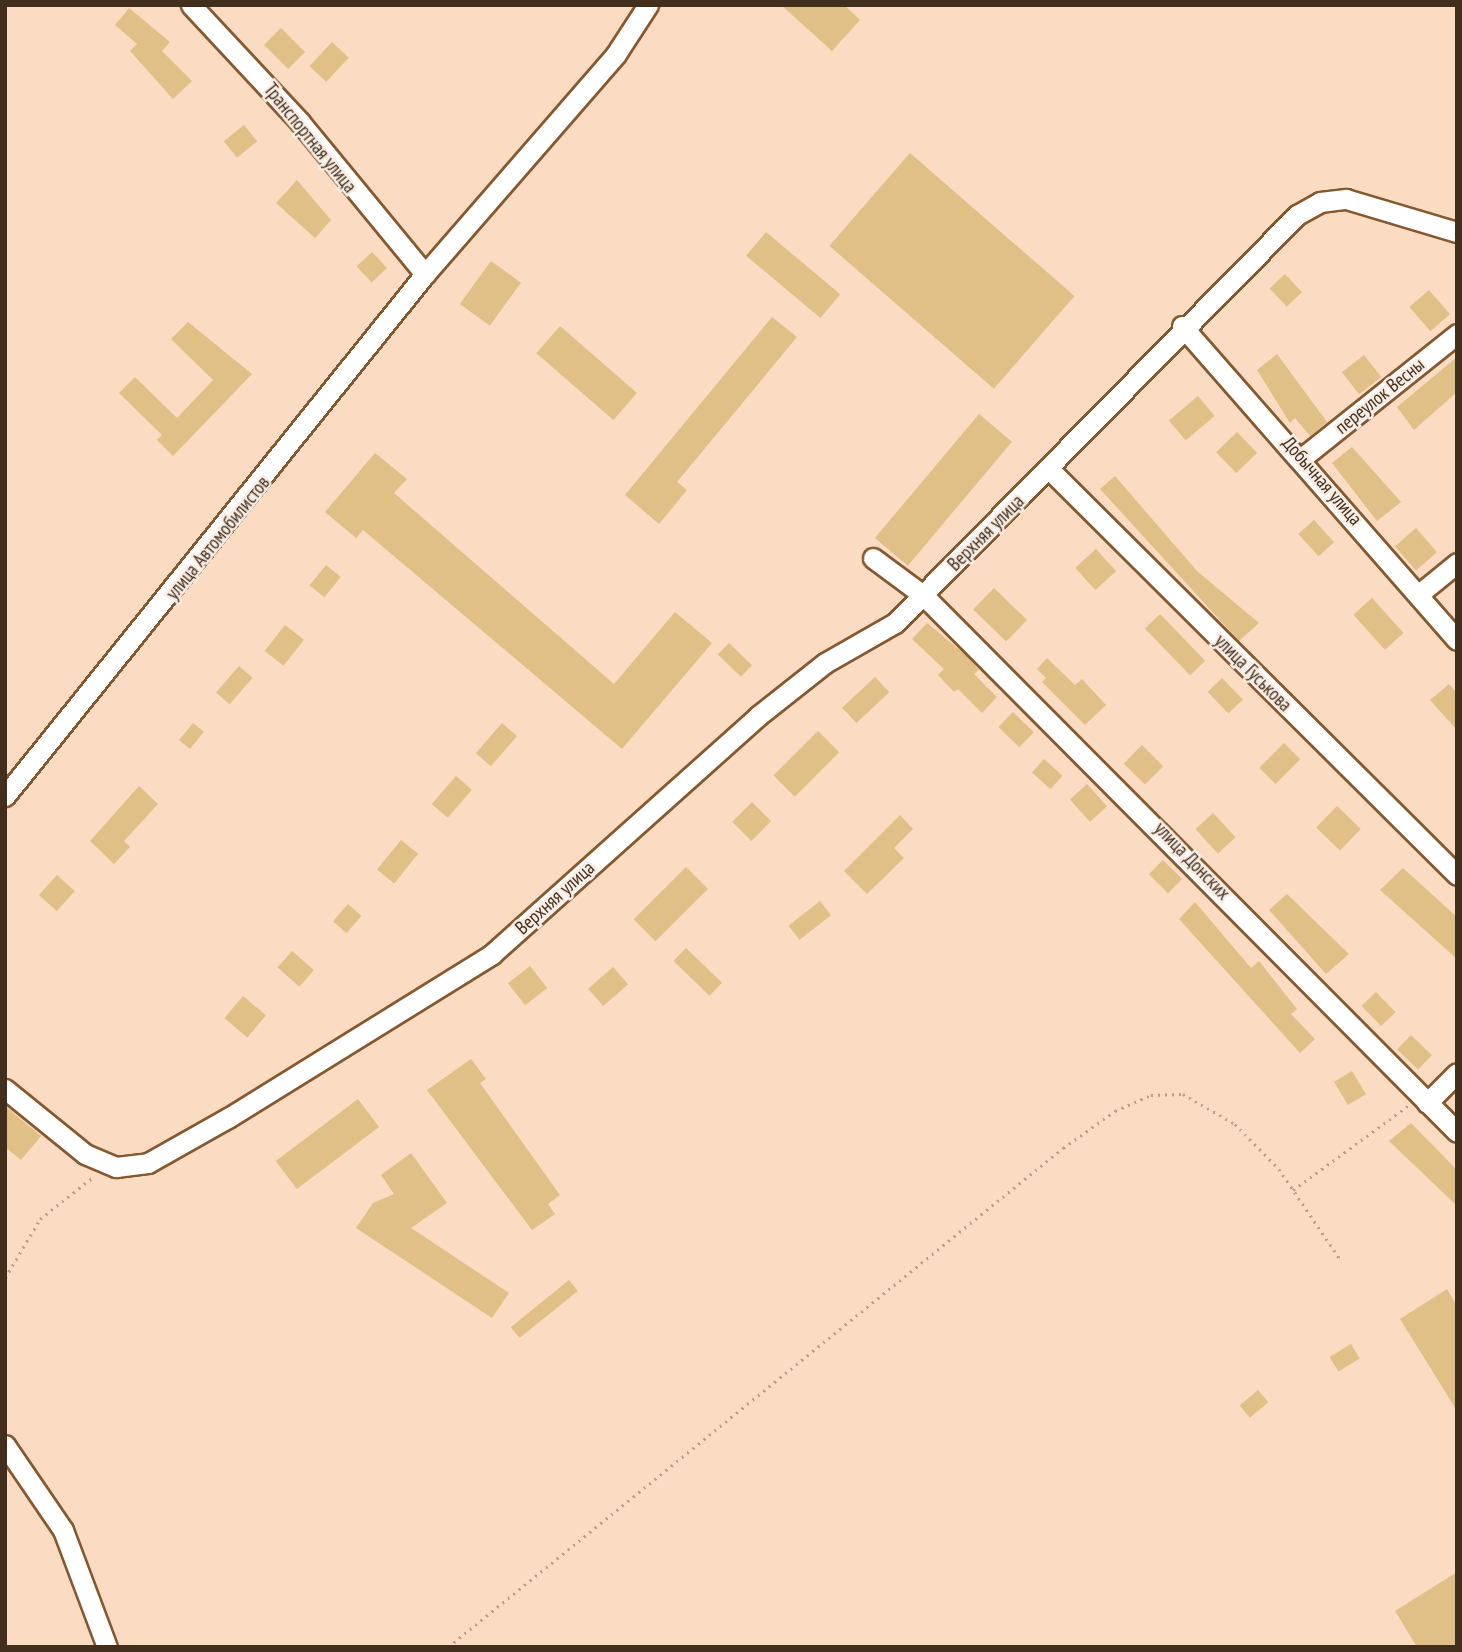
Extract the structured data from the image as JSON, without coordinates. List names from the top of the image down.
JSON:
{
  "streets": {
    "street": [
      "Транспортная улица",
      "переулок Весны",
      "Добычная улица",
      "Верхняя улица",
      "улица Автомобилистов",
      "улица Гуськова",
      "улица Донских"
    ]
  },
  "crossings": [
    ["Транспортная улица", "улица Автомобилистов"],
    ["переулок Весны", "Добычная улица"],
    ["Добычная улица", "Верхняя улица"],
    ["Верхняя улица", "улица Гуськова"],
    ["Верхняя улица", "улица Донских"]
  ]
}
